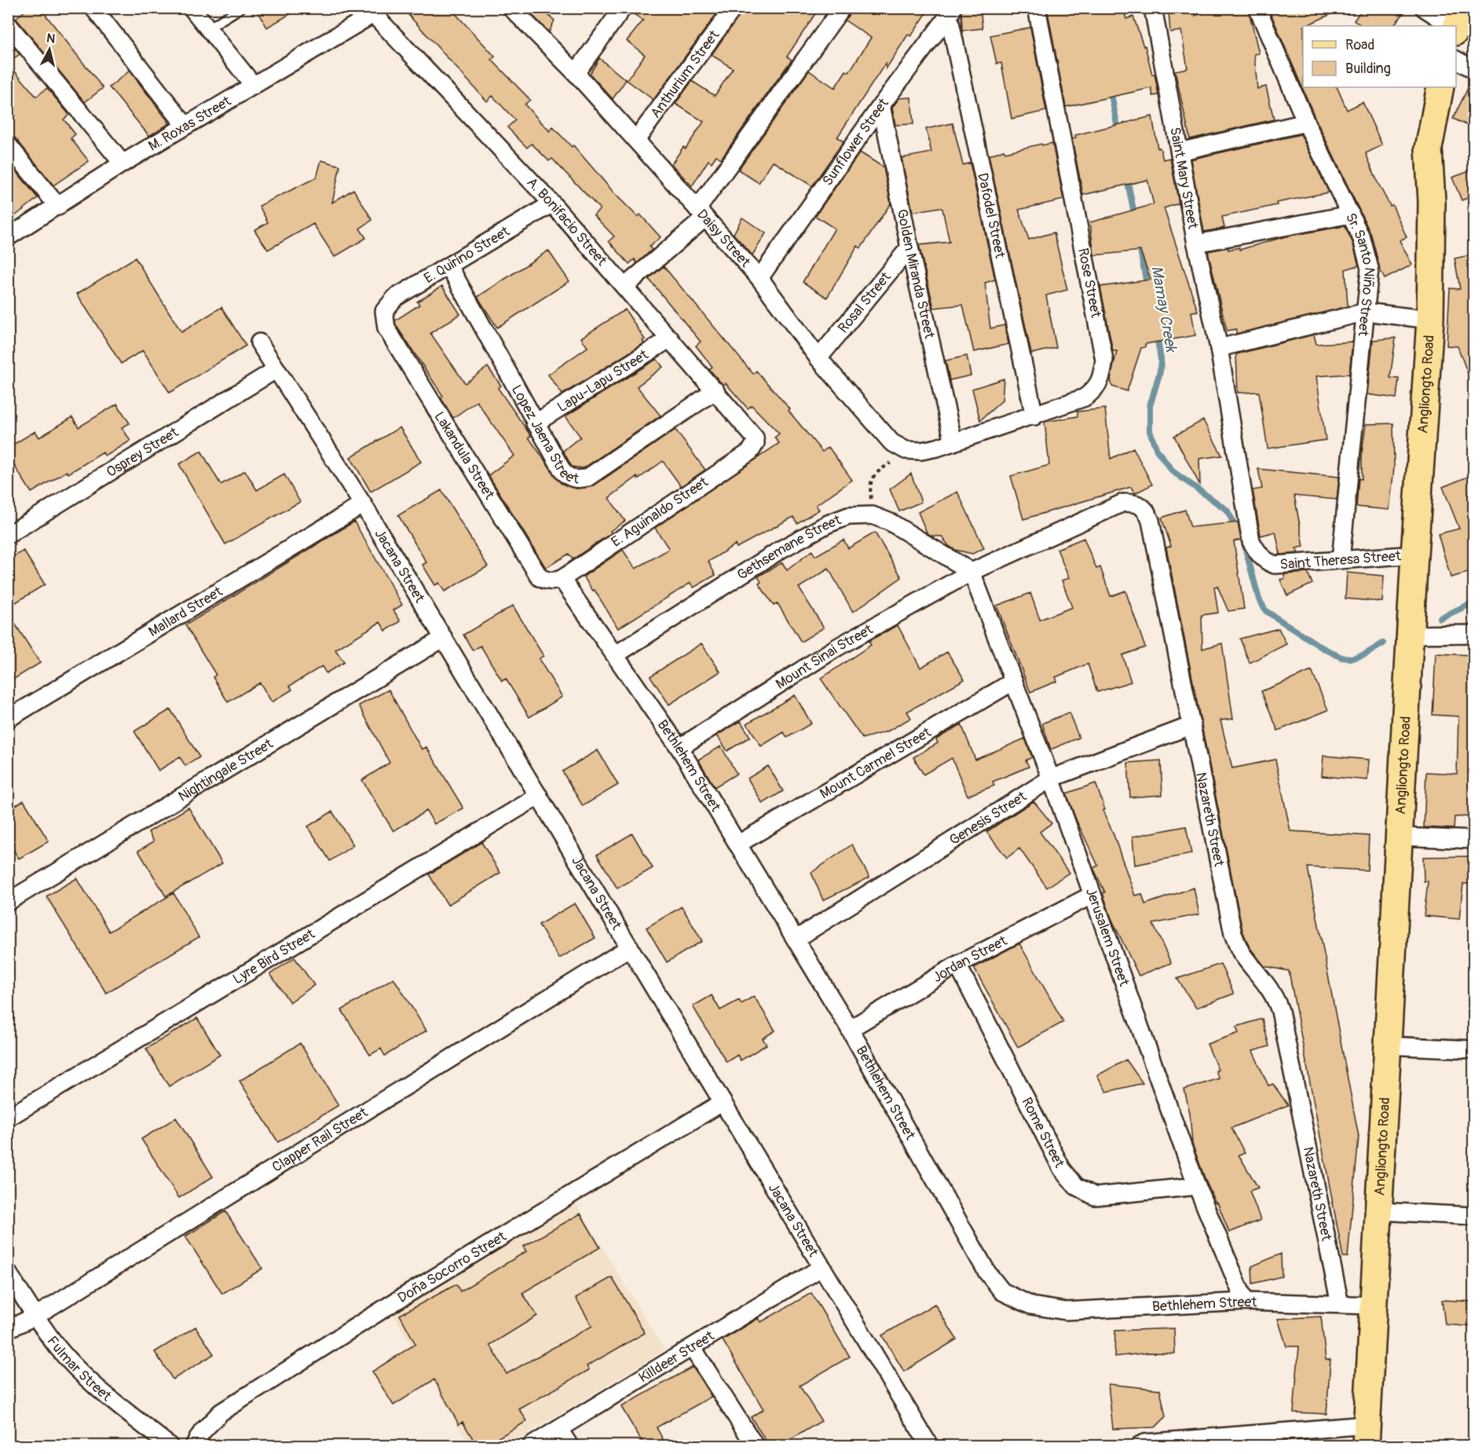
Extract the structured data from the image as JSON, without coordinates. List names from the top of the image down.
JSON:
{
  "streets": {
    "main road": ["Angliongto Road"],
    "street": [
      "Anthurium Street",
      "M. Roxas Street",
      "Sunflower Street",
      "Saint Mary Street",
      "Dafodel Street",
      "A. Bonifacio Street",
      "Daisy Street",
      "E. Quirino Street",
      "Golden Miranda Street",
      "Sr. Santo Niño Street",
      "Rose Street",
      "Rosal Street",
      "Lapu-Lapu Street",
      "Lopez Jaena Street",
      "Osprey Street",
      "Lakandula Street",
      "E. Aguinaldo Street",
      "Gethsemane Street",
      "Saint Theresa Street",
      "Jacana Street",
      "Mallard Street",
      "Mount Sinai Street",
      "Mount Carmel Street",
      "Bethlehem Street",
      "Nightingale Street",
      "Genesis Street",
      "Nazareth Street",
      "Jerusalem Street",
      "Lyre Bird Street",
      "Jordan Street",
      "Rome Street",
      "Clapper Rail Street",
      "Doña Socorro Street",
      "Killdeer Street",
      "Fulmar Street"
    ]
  },
  "crossings": [
    ["Anthurium Street", "Daisy Street"],
    ["M. Roxas Street", "A. Bonifacio Street"],
    ["Sunflower Street", "Dafodel Street"],
    ["Sunflower Street", "Daisy Street"],
    ["Sunflower Street", "Golden Miranda Street"],
    ["Saint Mary Street", "Saint Theresa Street"],
    ["Dafodel Street", "Rose Street"],
    ["A. Bonifacio Street", "E. Quirino Street"],
    ["A. Bonifacio Street", "Lapu-Lapu Street"],
    ["A. Bonifacio Street", "Lopez Jaena Street"],
    ["A. Bonifacio Street", "E. Aguinaldo Street"],
    ["Daisy Street", "Rose Street"],
    ["Daisy Street", "Rosal Street"],
    ["E. Quirino Street", "Lopez Jaena Street"],
    ["E. Quirino Street", "Lakandula Street"],
    ["Golden Miranda Street", "Rose Street"],
    ["Golden Miranda Street", "Rosal Street"],
    ["Sr. Santo Niño Street", "Saint Theresa Street"],
    ["Lapu-Lapu Street", "Lopez Jaena Street"],
    ["Angliongto Road", "Saint Theresa Street"],
    ["Angliongto Road", "Bethlehem Street"],
    ["Osprey Street", "Jacana Street"],
    ["Lakandula Street", "E. Aguinaldo Street"],
    ["Lakandula Street", "Bethlehem Street"],
    ["E. Aguinaldo Street", "Bethlehem Street"],
    ["Gethsemane Street", "Mount Sinai Street"],
    ["Gethsemane Street", "Bethlehem Street"],
    ["Gethsemane Street", "Nazareth Street"],
    ["Gethsemane Street", "Jerusalem Street"],
    ["Jacana Street", "Mallard Street"],
    ["Jacana Street", "Nightingale Street"],
    ["Jacana Street", "Lyre Bird Street"],
    ["Jacana Street", "Clapper Rail Street"],
    ["Jacana Street", "Doña Socorro Street"],
    ["Jacana Street", "Killdeer Street"],
    ["Mount Sinai Street", "Bethlehem Street"],
    ["Mount Sinai Street", "Nazareth Street"],
    ["Mount Sinai Street", "Jerusalem Street"],
    ["Mount Carmel Street", "Bethlehem Street"],
    ["Mount Carmel Street", "Jerusalem Street"],
    ["Bethlehem Street", "Genesis Street"],
    ["Bethlehem Street", "Nazareth Street"],
    ["Bethlehem Street", "Jerusalem Street"],
    ["Bethlehem Street", "Jordan Street"],
    ["Genesis Street", "Nazareth Street"],
    ["Genesis Street", "Jerusalem Street"],
    ["Nazareth Street", "Jerusalem Street"],
    ["Jerusalem Street", "Jordan Street"],
    ["Jerusalem Street", "Rome Street"],
    ["Jordan Street", "Rome Street"],
    ["Clapper Rail Street", "Fulmar Street"]
  ],
  "water": ["Mamay Creek"],
  "legend": ["Road", "Building"],
  "north": "top"
}
